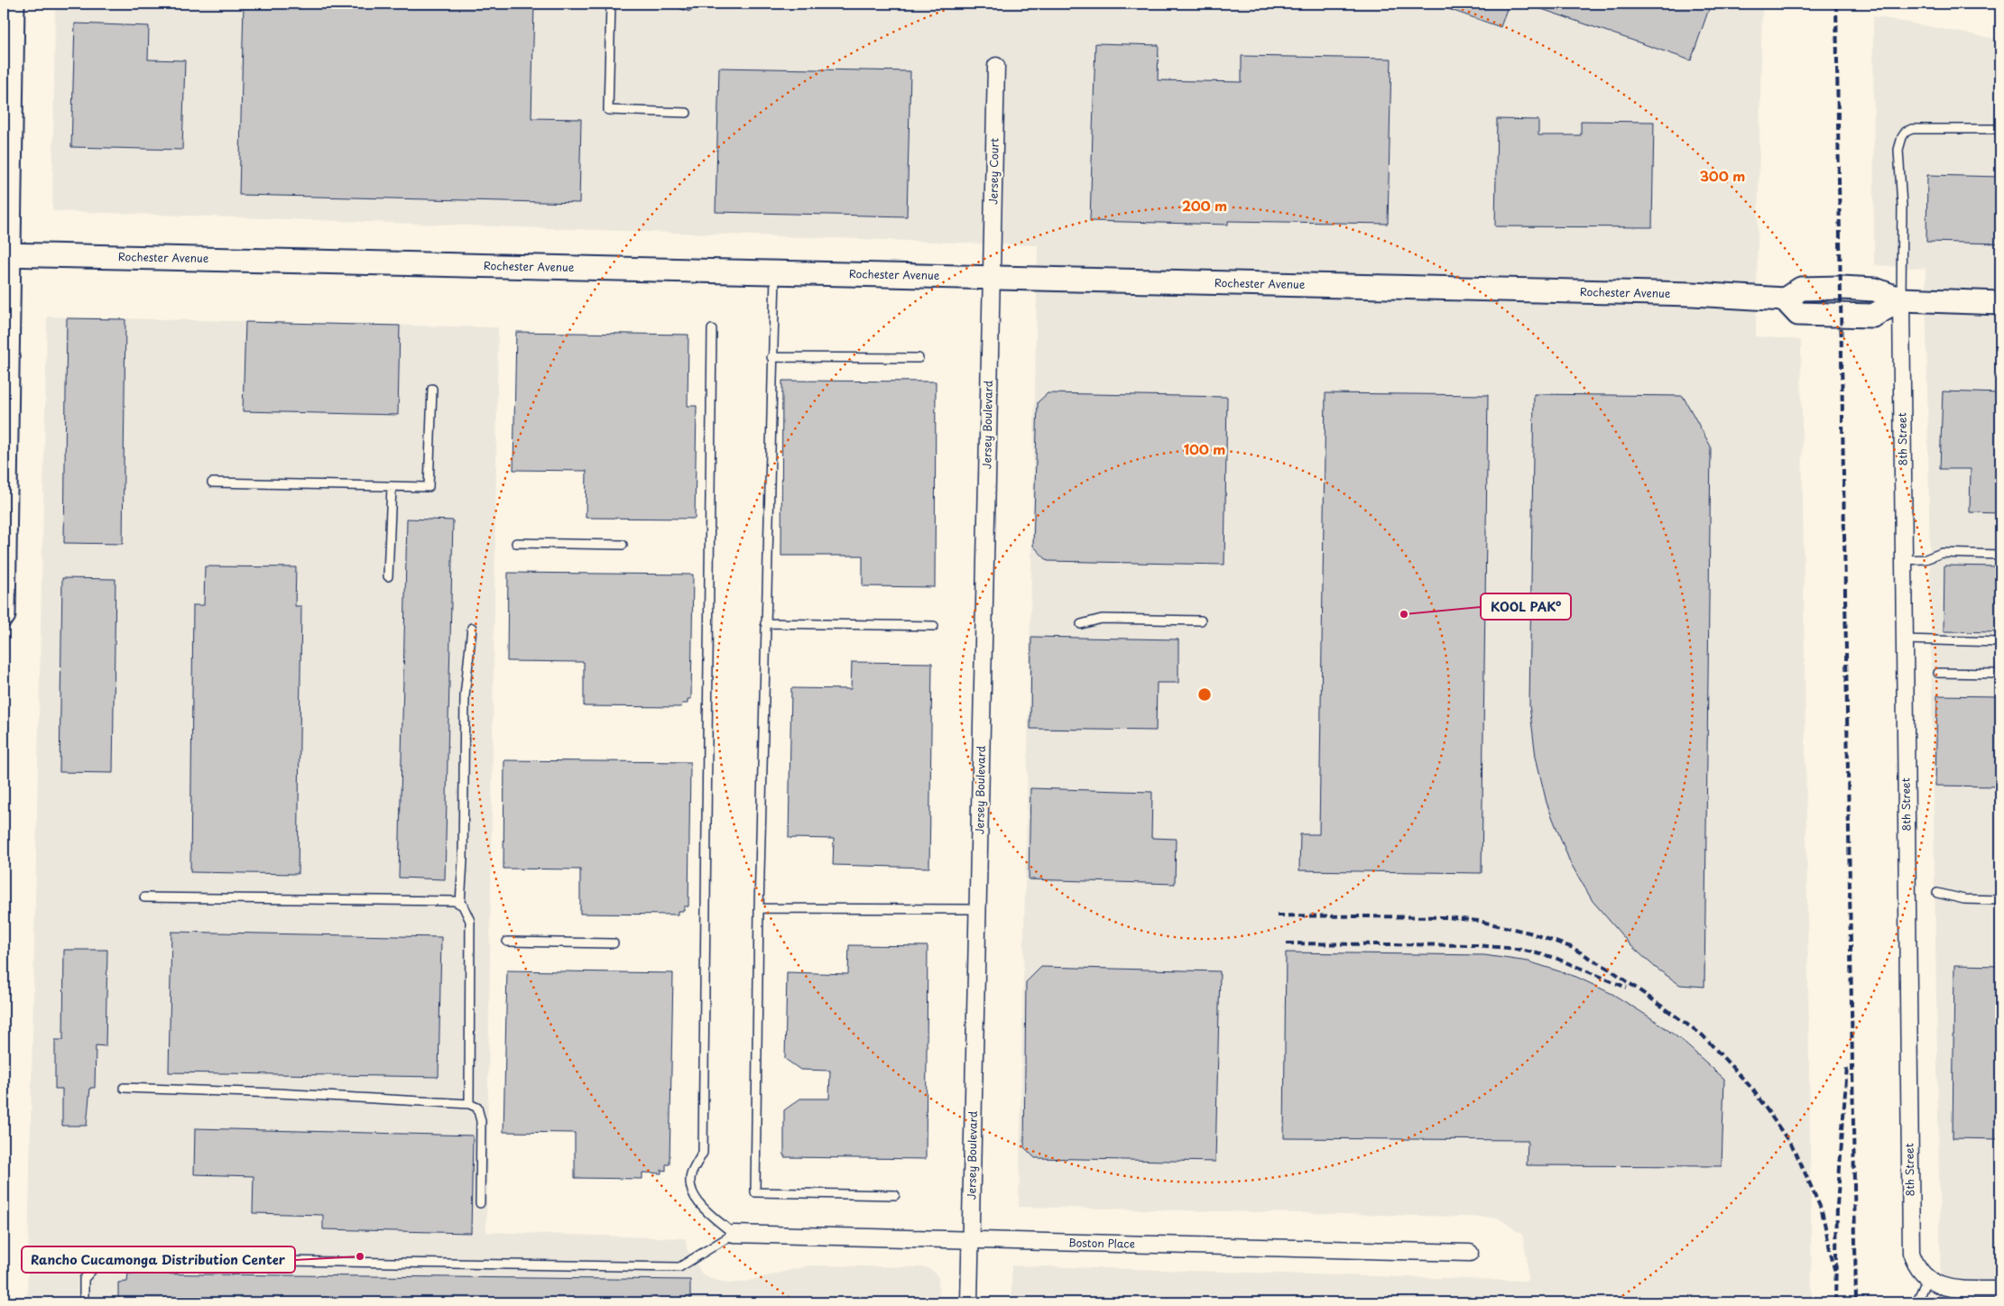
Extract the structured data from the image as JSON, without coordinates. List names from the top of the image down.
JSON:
{
  "streets": {
    "main road": ["Rochester Avenue"],
    "street": [
      "Jersey Court",
      "Jersey Boulevard",
      "8th Street",
      "Boston Place"
    ]
  },
  "crossings": [
    ["Jersey Court", "Rochester Avenue"],
    ["Jersey Court", "Jersey Boulevard"],
    ["Rochester Avenue", "Jersey Boulevard"],
    ["Rochester Avenue", "8th Street"],
    ["Jersey Boulevard", "Boston Place"]
  ],
  "places": ["KOOL PAK°", "Rancho Cucamonga Distribution Center"],
  "rings": ["300 m", "200 m", "100 m"]
}
